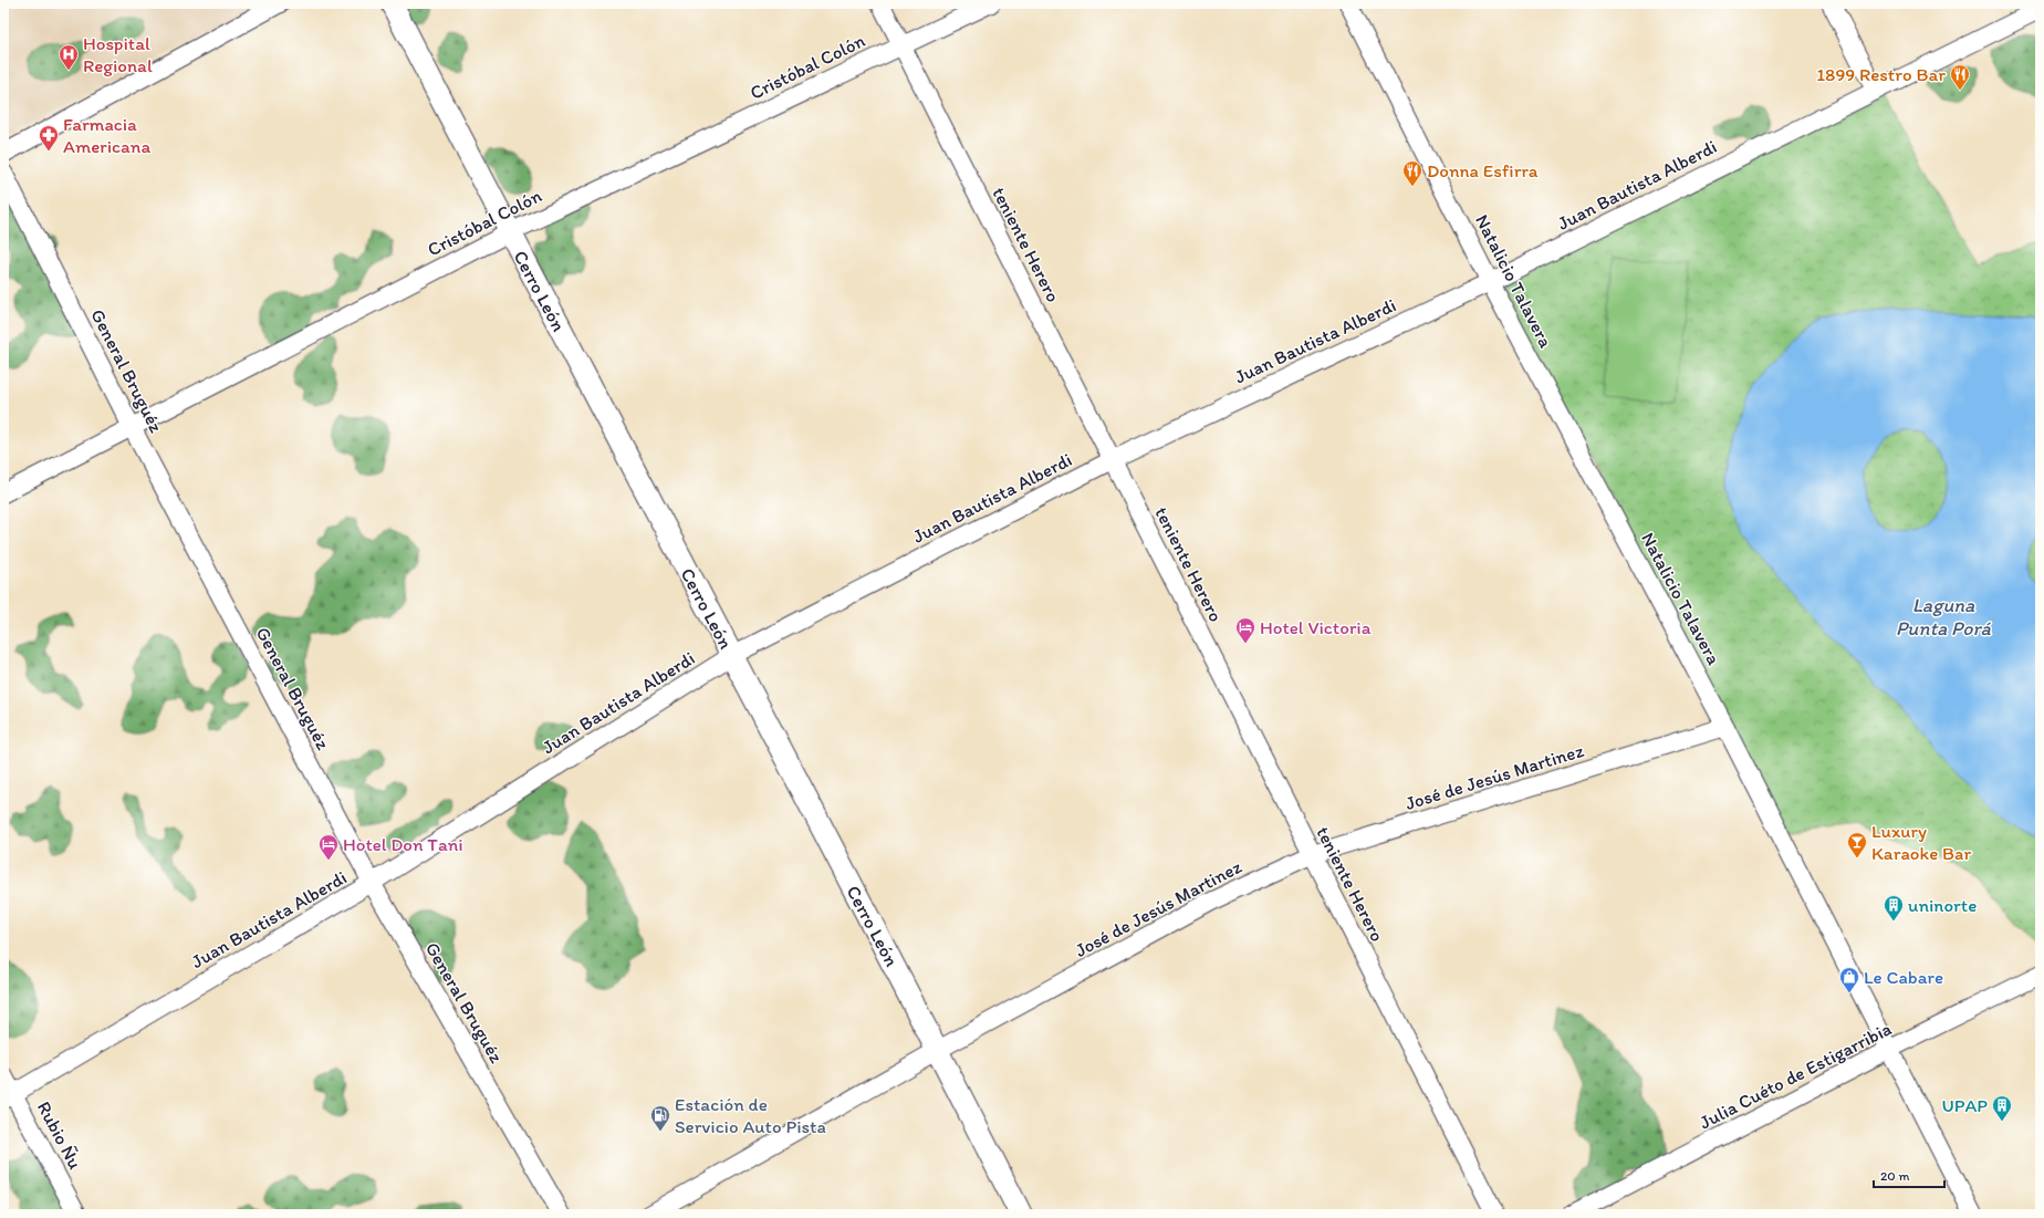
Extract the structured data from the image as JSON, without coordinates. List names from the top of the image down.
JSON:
{
  "streets": {
    "street": [
      "Cristóbal Colón",
      "Juan Bautista Alberdi",
      "teniente Herero",
      "Natalicio Talavera",
      "Cerro León",
      "General Bruguéz",
      "José de Jesús Martinez",
      "Julia Cuéto de Estigarribia",
      "Rubio Ñu"
    ]
  },
  "crossings": [
    ["Cristóbal Colón", "teniente Herero"],
    ["Cristóbal Colón", "Cerro León"],
    ["Cristóbal Colón", "General Bruguéz"],
    ["Juan Bautista Alberdi", "teniente Herero"],
    ["Juan Bautista Alberdi", "Natalicio Talavera"],
    ["Juan Bautista Alberdi", "Cerro León"],
    ["Juan Bautista Alberdi", "General Bruguéz"],
    ["Juan Bautista Alberdi", "Rubio Ñu"],
    ["teniente Herero", "José de Jesús Martinez"],
    ["Natalicio Talavera", "José de Jesús Martinez"],
    ["Natalicio Talavera", "Julia Cuéto de Estigarribia"],
    ["Cerro León", "José de Jesús Martinez"]
  ],
  "water": ["Laguna Punta Porá"],
  "places": {
    "hospital": ["Hospital Regional"],
    "restaurant": ["1899 Restro Bar", "Donna Esfirra"],
    "pharmacy": ["Farmacia Americana"],
    "hotel": ["Hotel Victoria", "Hotel Don Tani"],
    "bar": ["Luxury Karaoke Bar"],
    "building": ["uninorte", "UPAP"],
    "shop": ["Le Cabare"],
    "fuel station": ["Estación de Servicio Auto Pista"]
  },
  "scale_bar": "20 m"
}
